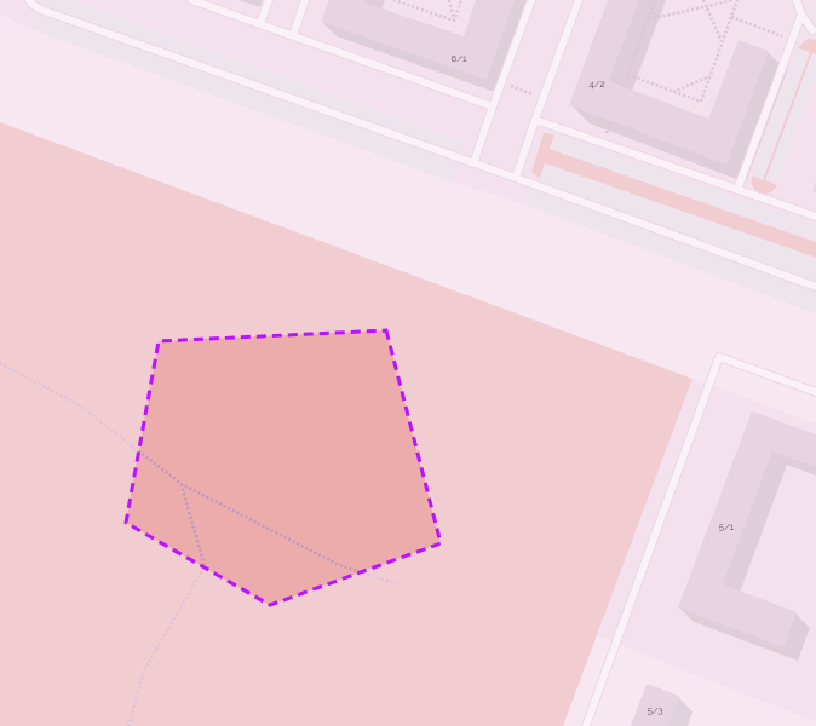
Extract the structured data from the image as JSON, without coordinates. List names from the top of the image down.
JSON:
{
  "house_numbers": [
    "6/1",
    "4/2",
    "5/1",
    "5/3"
  ]
}
